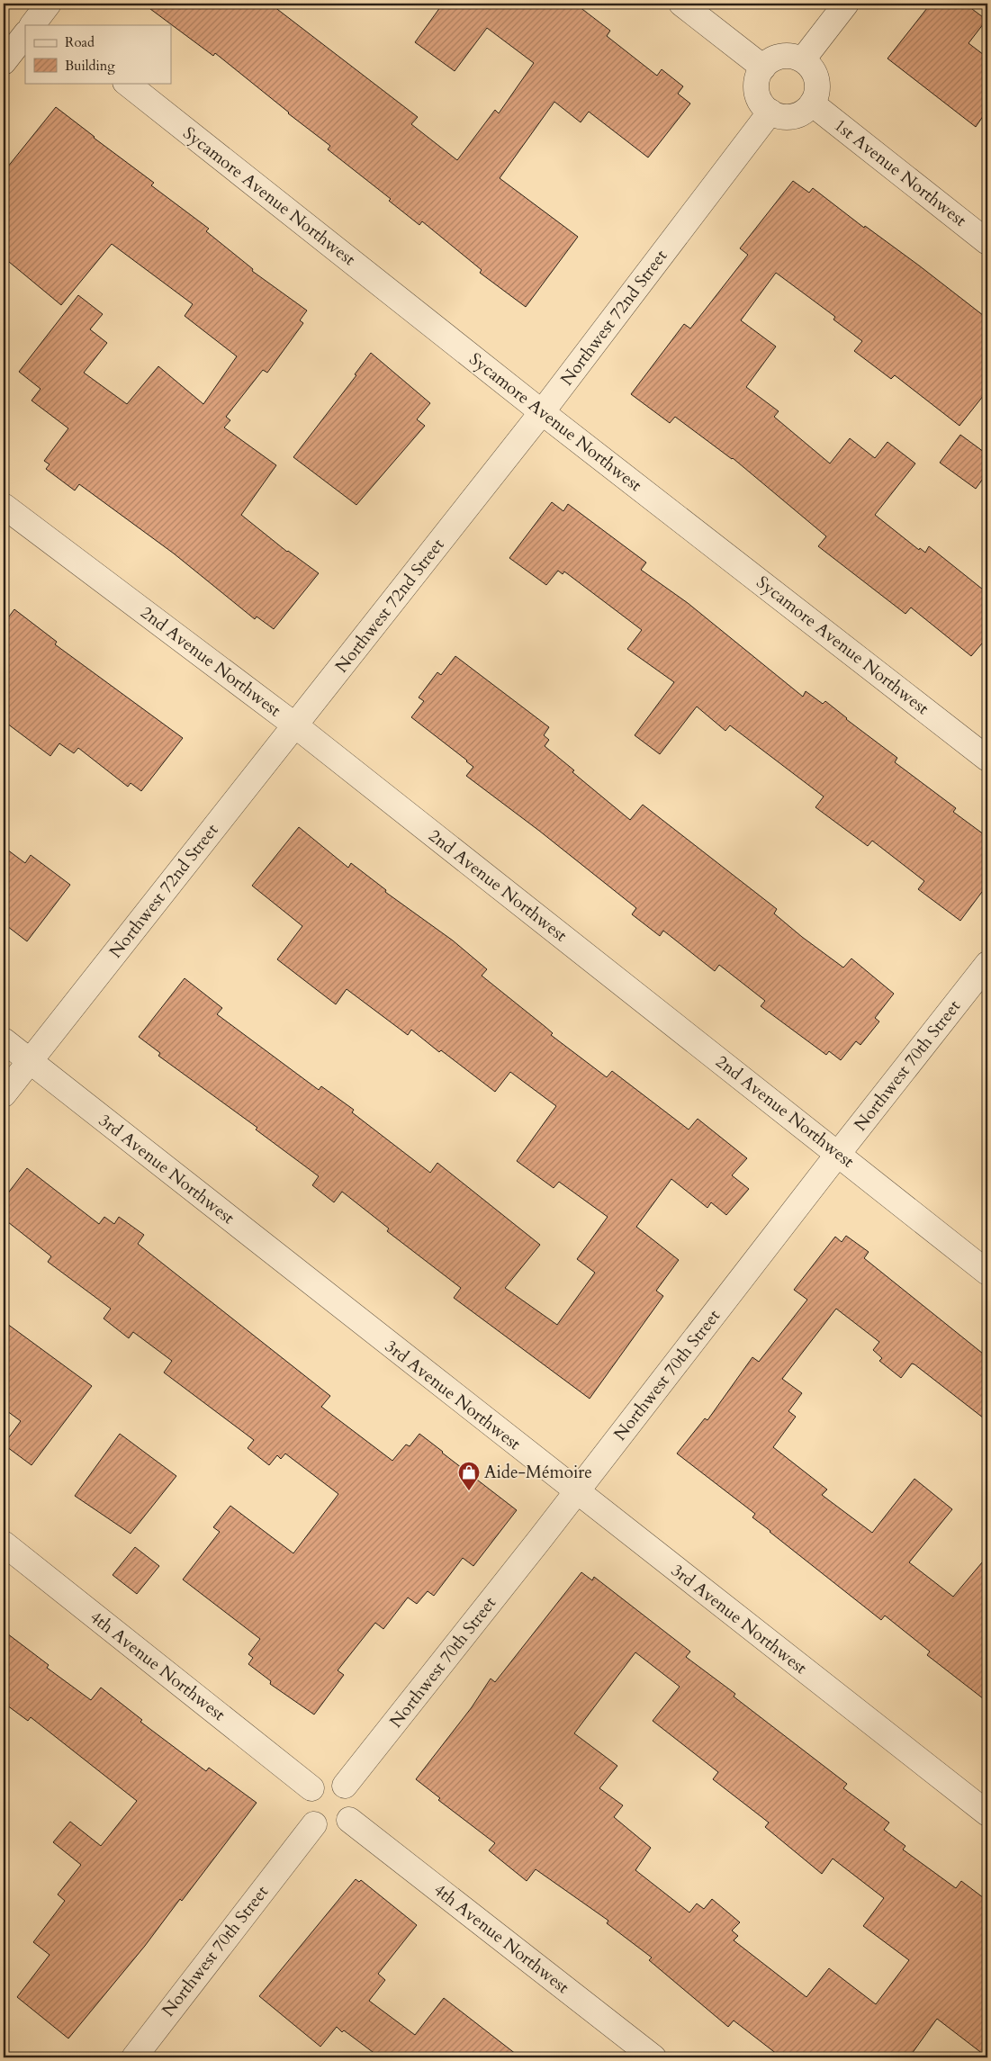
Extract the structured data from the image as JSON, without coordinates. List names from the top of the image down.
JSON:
{
  "streets": {
    "street": [
      "1st Avenue Northwest",
      "Sycamore Avenue Northwest",
      "Northwest 72nd Street",
      "2nd Avenue Northwest",
      "Northwest 70th Street",
      "3rd Avenue Northwest",
      "4th Avenue Northwest"
    ]
  },
  "crossings": [
    ["1st Avenue Northwest", "Northwest 72nd Street"],
    ["Sycamore Avenue Northwest", "Northwest 72nd Street"],
    ["Northwest 72nd Street", "2nd Avenue Northwest"],
    ["Northwest 72nd Street", "3rd Avenue Northwest"],
    ["2nd Avenue Northwest", "Northwest 70th Street"],
    ["Northwest 70th Street", "3rd Avenue Northwest"],
    ["Northwest 70th Street", "4th Avenue Northwest"]
  ],
  "places": {
    "shop": ["Aide-Mémoire"]
  },
  "legend": ["Road", "Building"]
}
